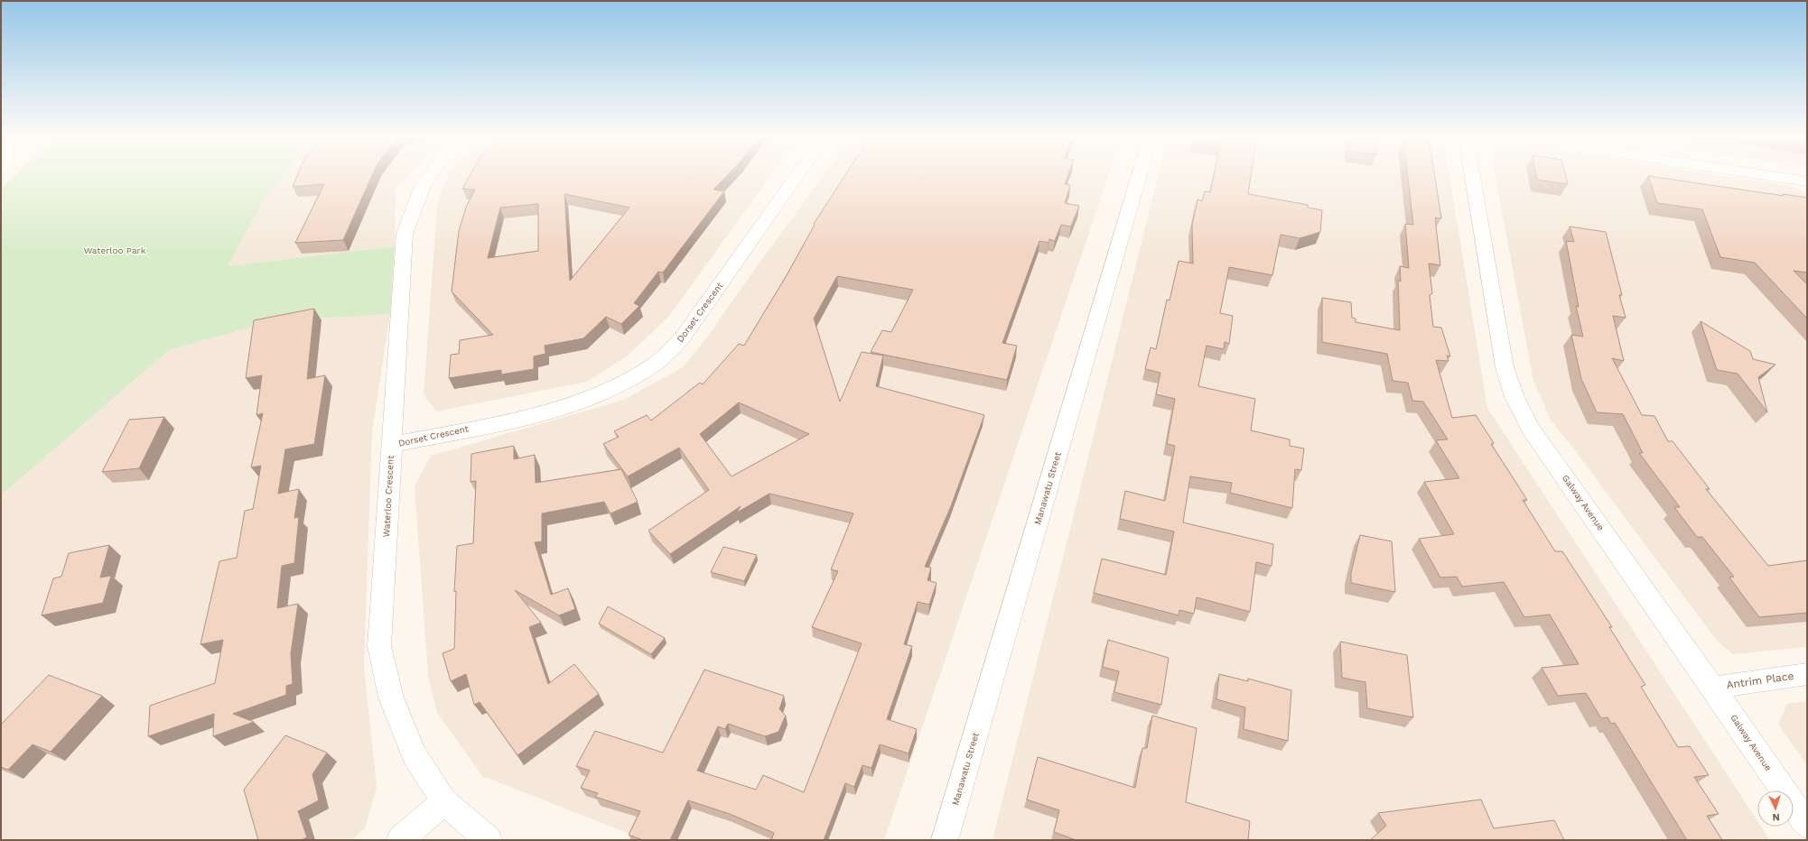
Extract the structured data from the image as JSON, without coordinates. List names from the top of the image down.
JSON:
{
  "streets": {
    "street": [
      "Dorset Crescent",
      "Manawatu Street",
      "Waterloo Crescent",
      "Galway Avenue",
      "Antrim Place"
    ]
  },
  "crossings": [
    ["Dorset Crescent", "Waterloo Crescent"],
    ["Galway Avenue", "Antrim Place"]
  ],
  "parks": ["Waterloo Park"],
  "north": "bottom"
}
